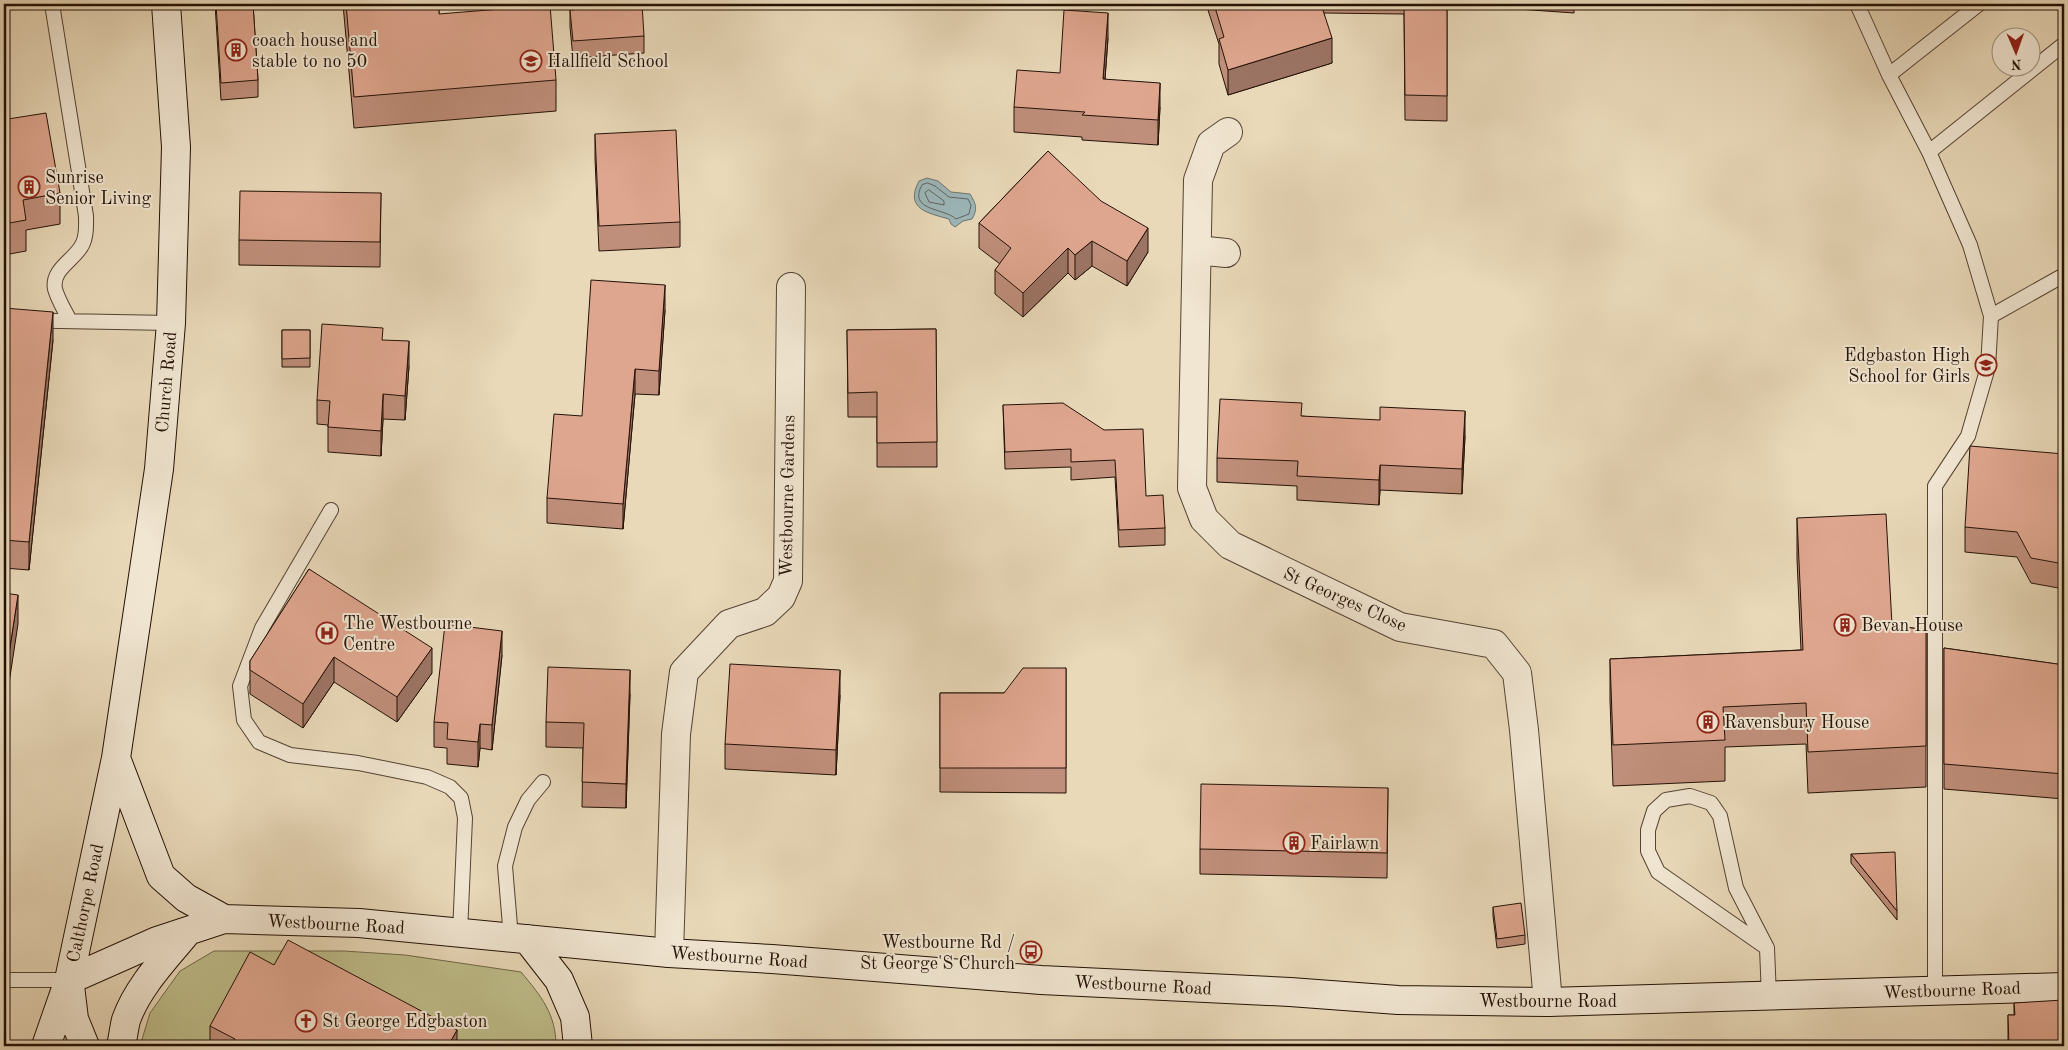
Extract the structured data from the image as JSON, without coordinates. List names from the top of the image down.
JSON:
{
  "streets": {
    "main road": [
      "Church Road",
      "Westbourne Gardens",
      "St Georges Close",
      "Calthorpe Road",
      "Westbourne Road"
    ]
  },
  "crossings": [
    ["Church Road", "Calthorpe Road"],
    ["Westbourne Gardens", "Westbourne Road"],
    ["St Georges Close", "Westbourne Road"]
  ],
  "places": {
    "building": [
      "coach house and stable to no 50",
      "Sunrise Senior Living",
      "Bevan House",
      "Ravensbury House",
      "Fairlawn"
    ],
    "school or university": ["Hallfield School", "Edgbaston High School for Girls"],
    "hospital": ["The Westbourne Centre"],
    "bus stop": ["Westbourne Rd / St George'S Church"],
    "church": ["St George Edgbaston"]
  },
  "north": "bottom"
}
